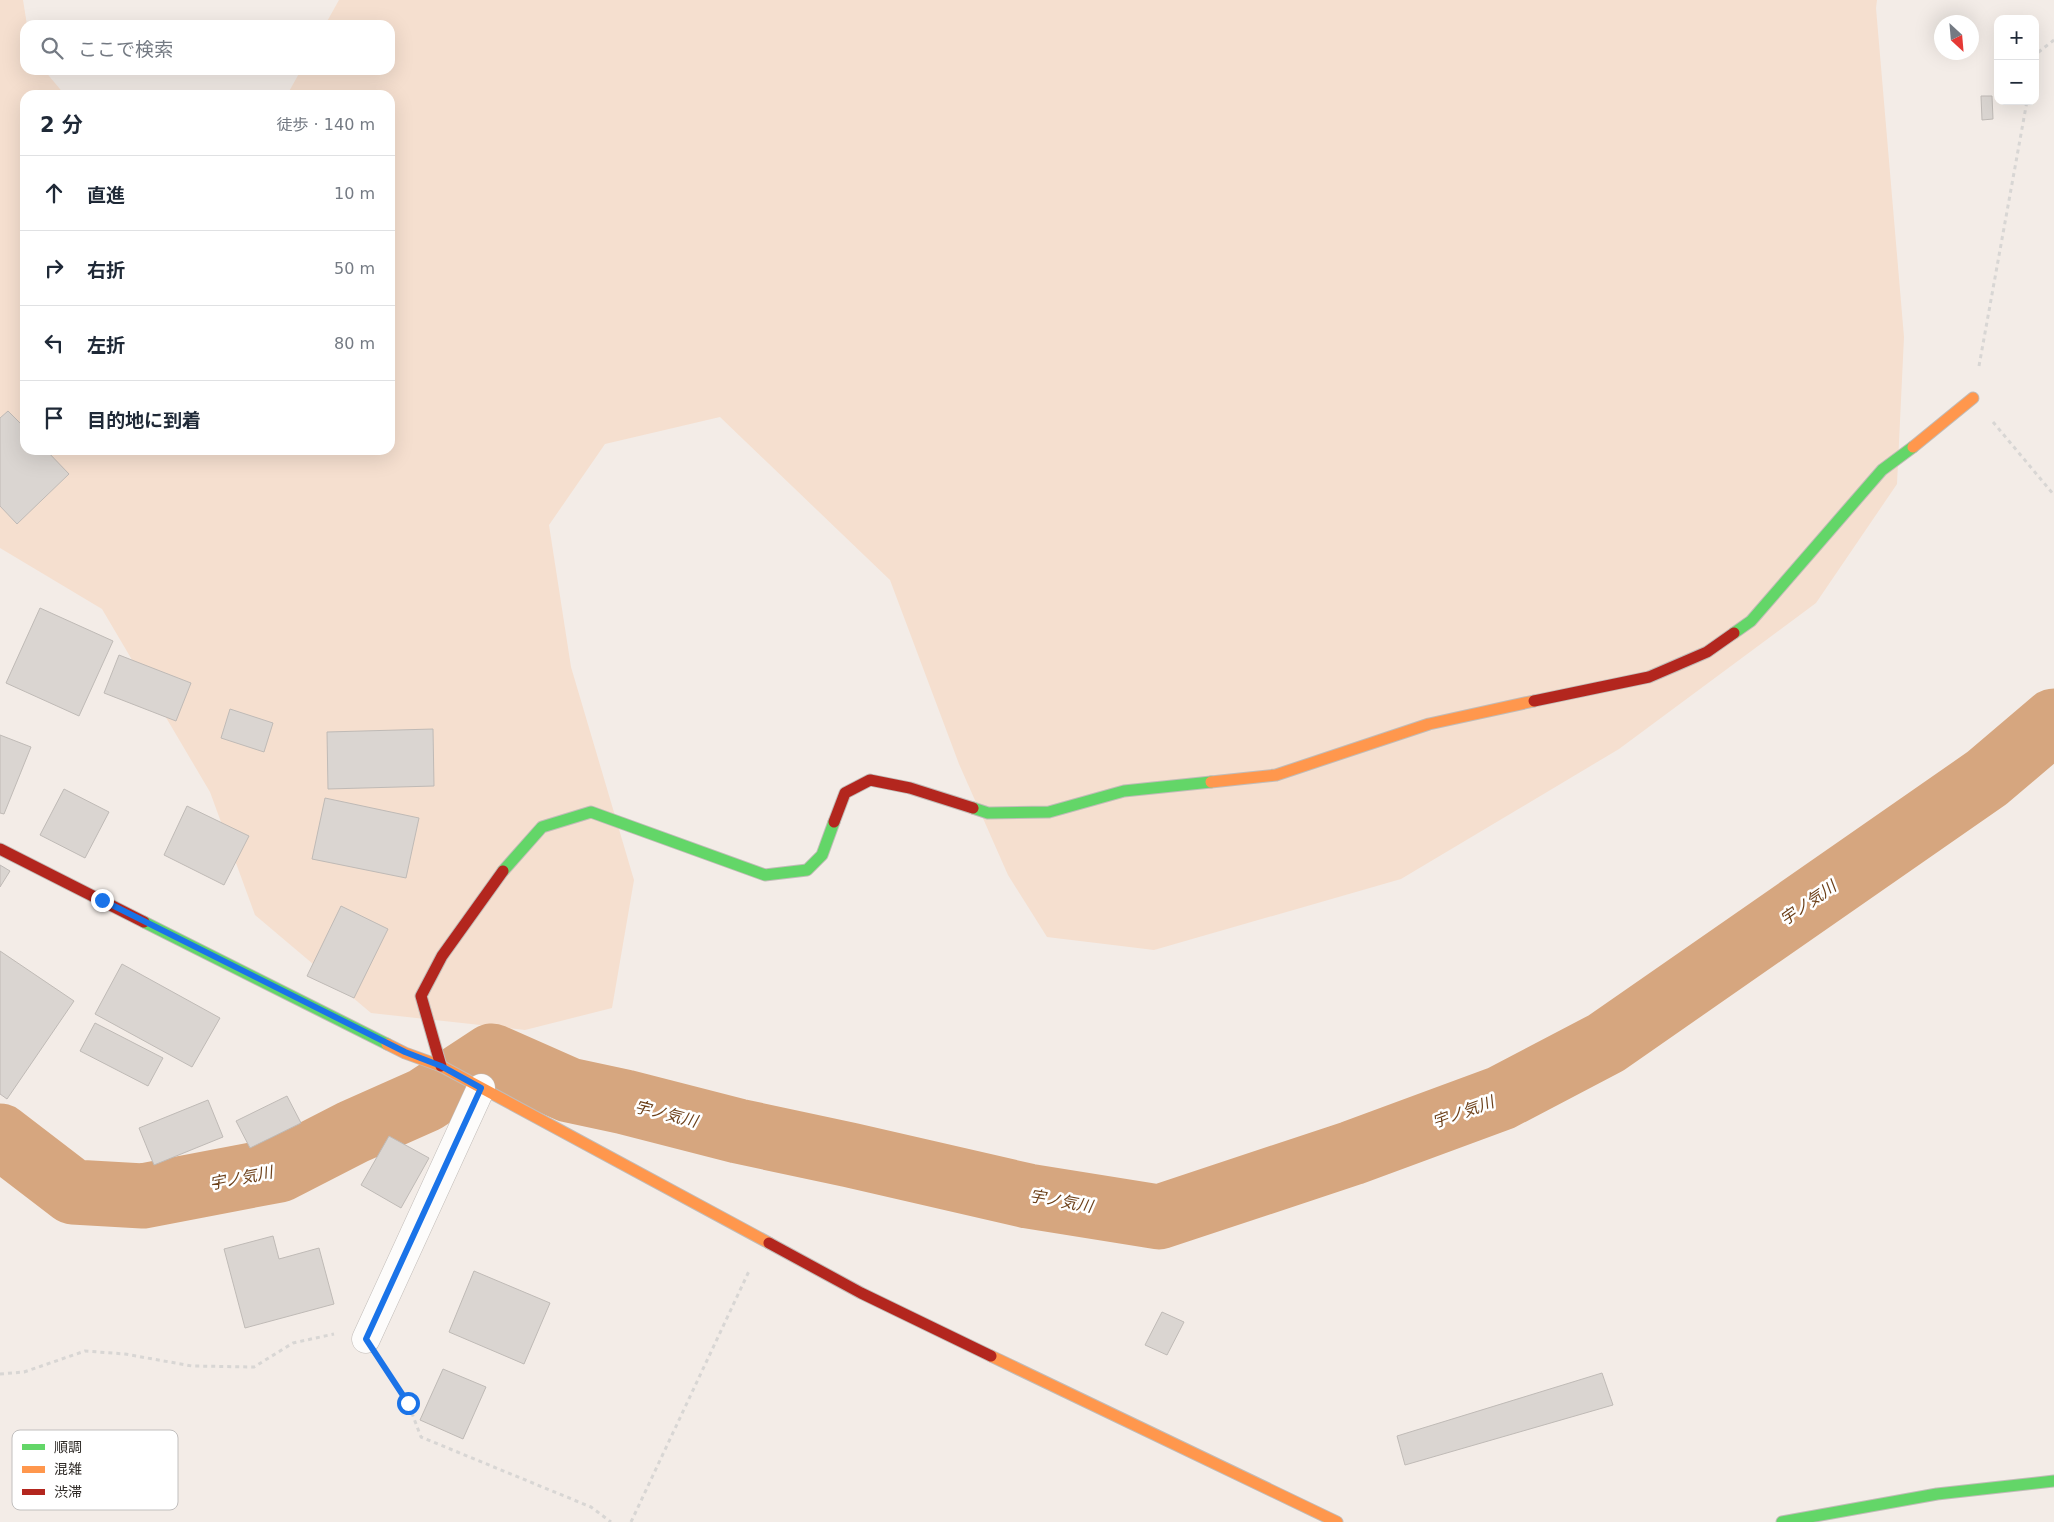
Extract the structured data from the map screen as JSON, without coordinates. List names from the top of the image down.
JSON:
{
  "water": ["宇ノ気川"],
  "legend": ["順調", "混雑", "渋滞"],
  "north": "bottom right",
  "page": {
    "map_buttons": ["+", "−"],
    "search": "ここで検索",
    "heading": ["2 分", "徒歩 · 140 m"],
    "list": [
      ["直進", "10 m"],
      ["右折", "50 m"],
      ["左折", "80 m"],
      "目的地に到着"
    ]
  }
}
